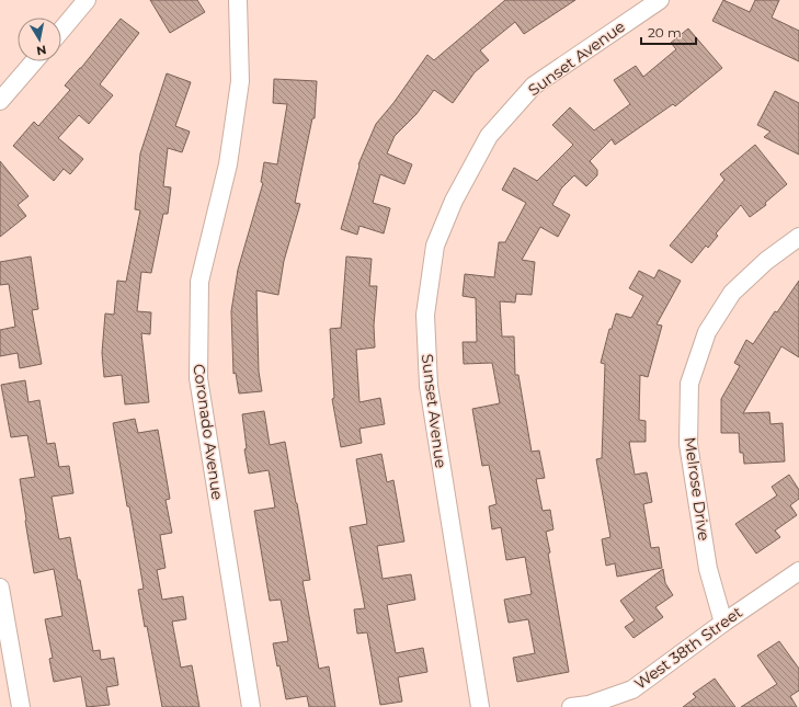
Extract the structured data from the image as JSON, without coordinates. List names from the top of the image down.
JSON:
{
  "streets": {
    "street": [
      "Sunset Avenue",
      "Coronado Avenue",
      "Melrose Drive",
      "West 38th Street"
    ]
  },
  "crossings": [
    ["Melrose Drive", "West 38th Street"]
  ],
  "scale_bar": "20 m",
  "north": "bottom"
}
